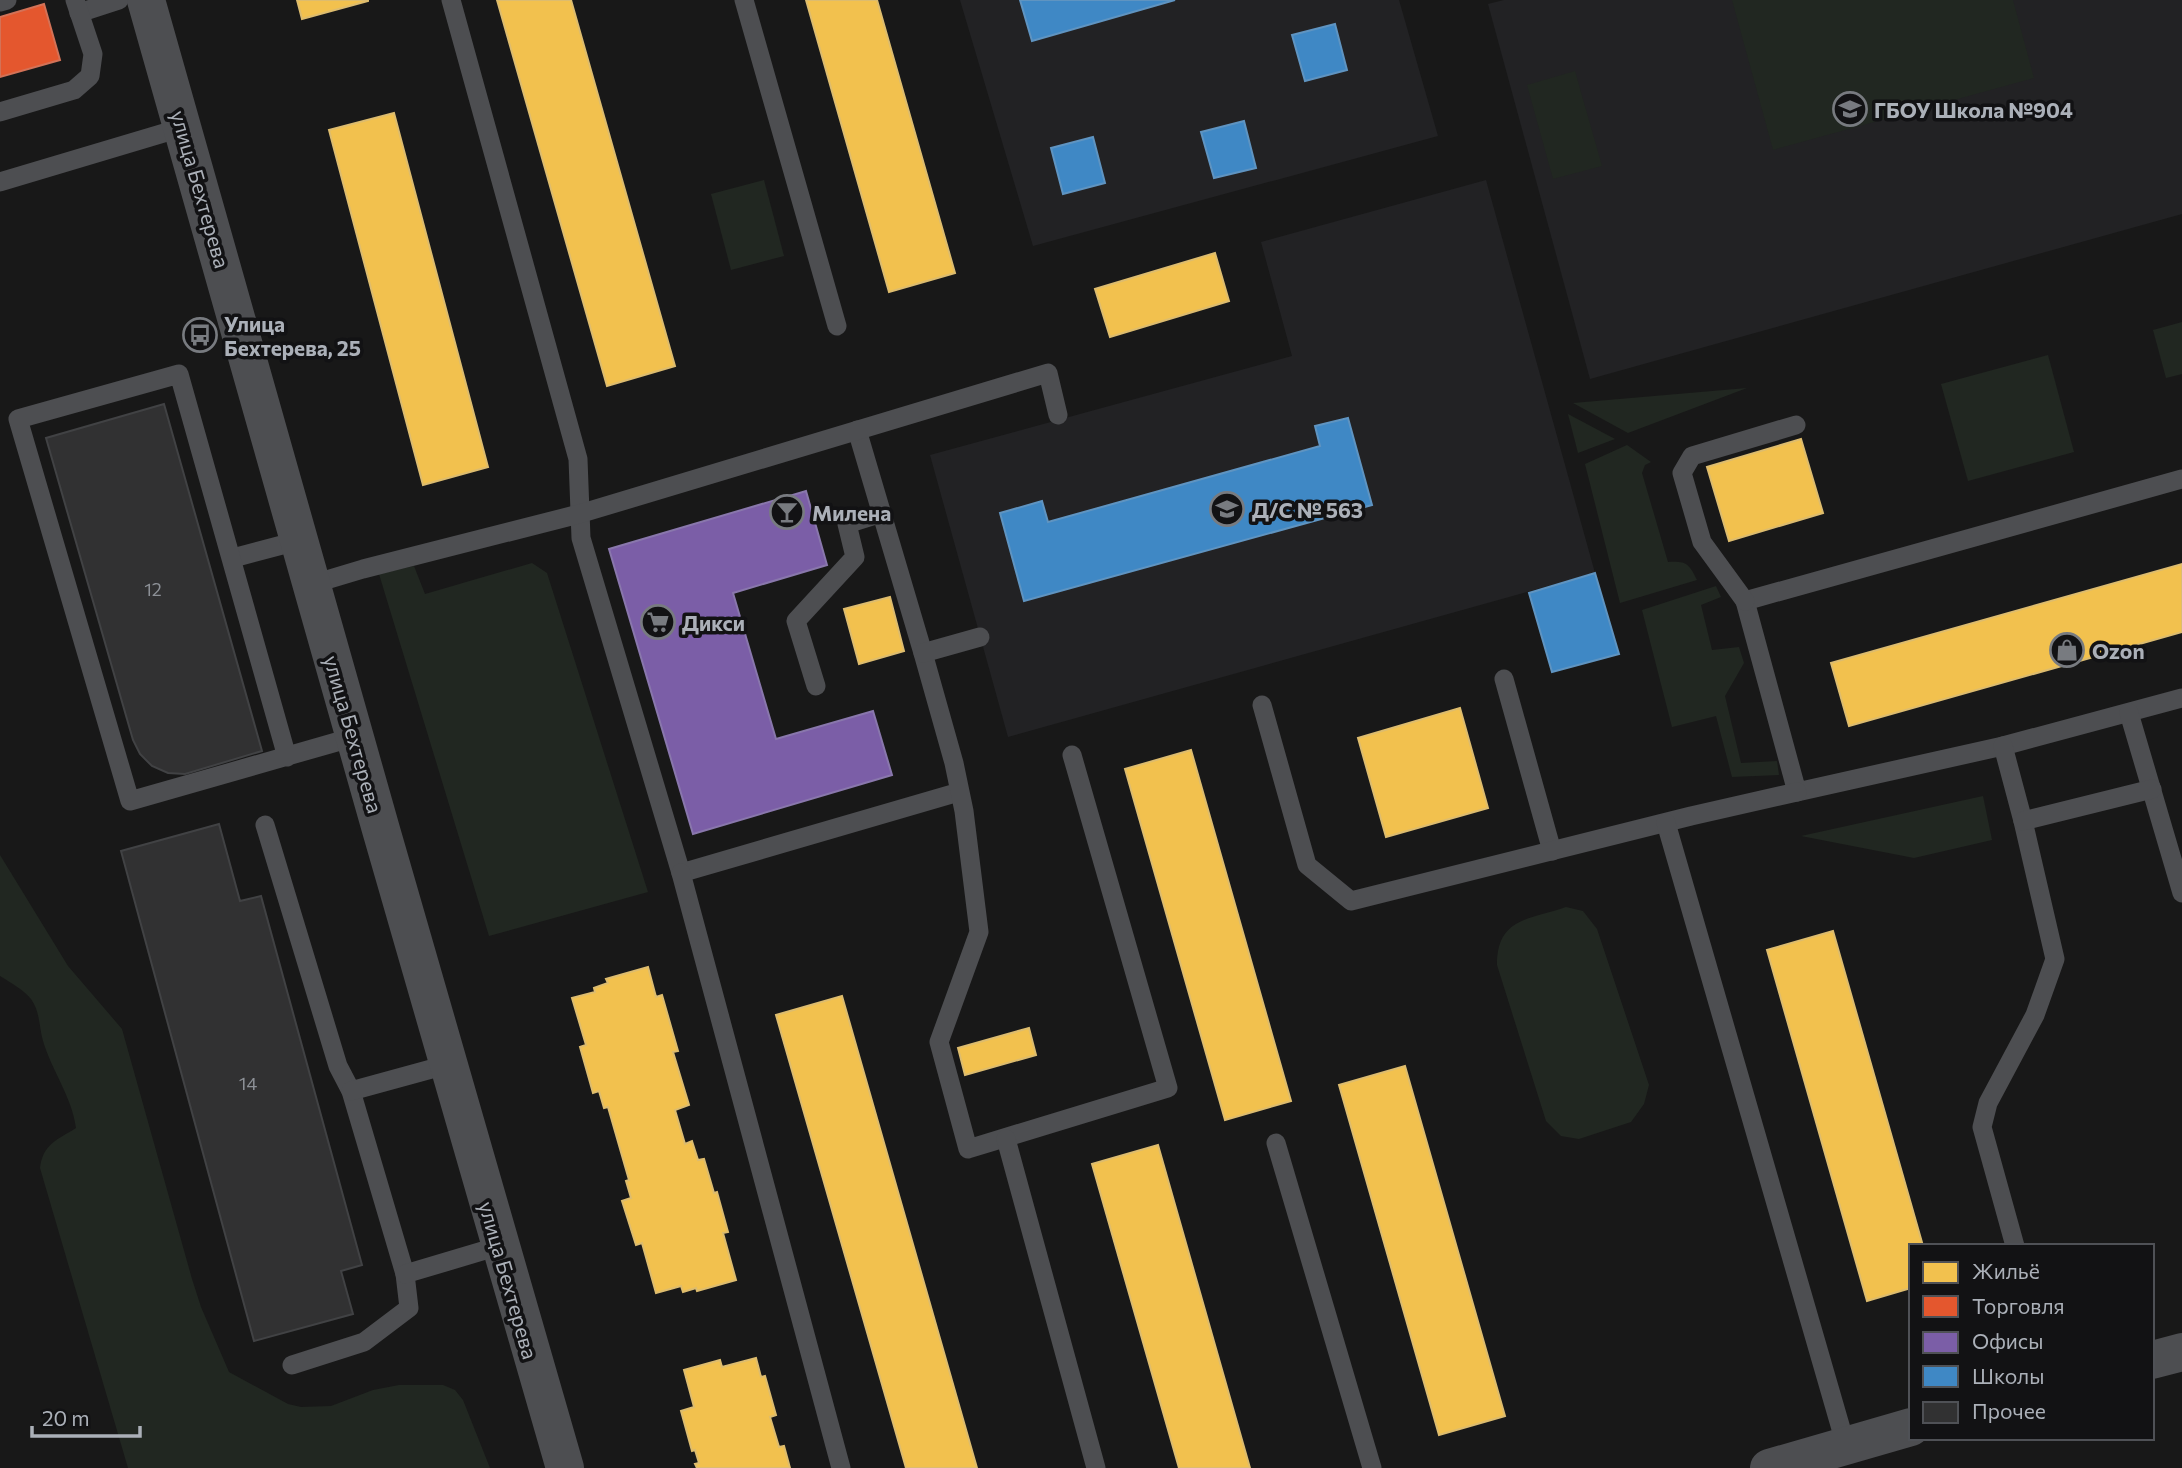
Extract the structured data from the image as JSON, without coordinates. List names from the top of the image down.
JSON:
{
  "streets": {
    "street": ["улица Бехтерева"]
  },
  "places": {
    "school or university": ["ГБОУ Школа №904", "Д/C № 563"],
    "bus stop": ["Улица Бехтерева, 25"],
    "bar": ["Милена"],
    "supermarket": ["Дикси"],
    "shop": ["Ozon"]
  },
  "house_numbers": ["12", "14"],
  "legend": [
    "Жильё",
    "Торговля",
    "Офисы",
    "Школы",
    "Прочее"
  ],
  "scale_bar": "20 m"
}
